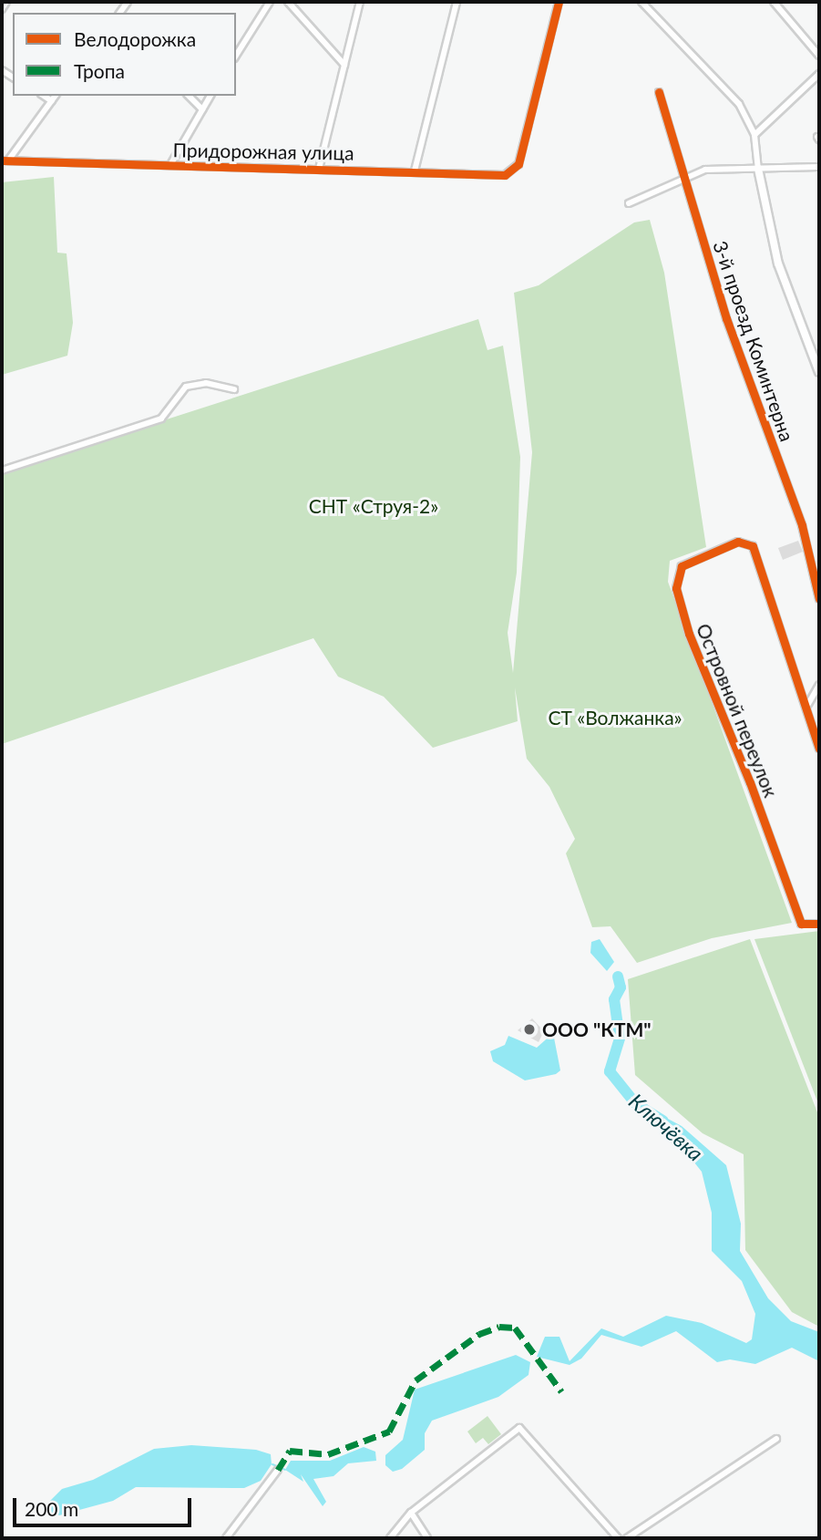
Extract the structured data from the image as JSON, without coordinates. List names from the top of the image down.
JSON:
{
  "streets": {
    "street": ["Придорожная улица", "3-й проезд Коминтерна", "Островной переулок"]
  },
  "water": ["Ключёвка"],
  "parks": ["СНТ «Струя-2»", "СТ «Волжанка»"],
  "places": ["ООО \"КТМ\""],
  "legend": ["Велодорожка", "Тропа"],
  "scale_bar": "200 m"
}
